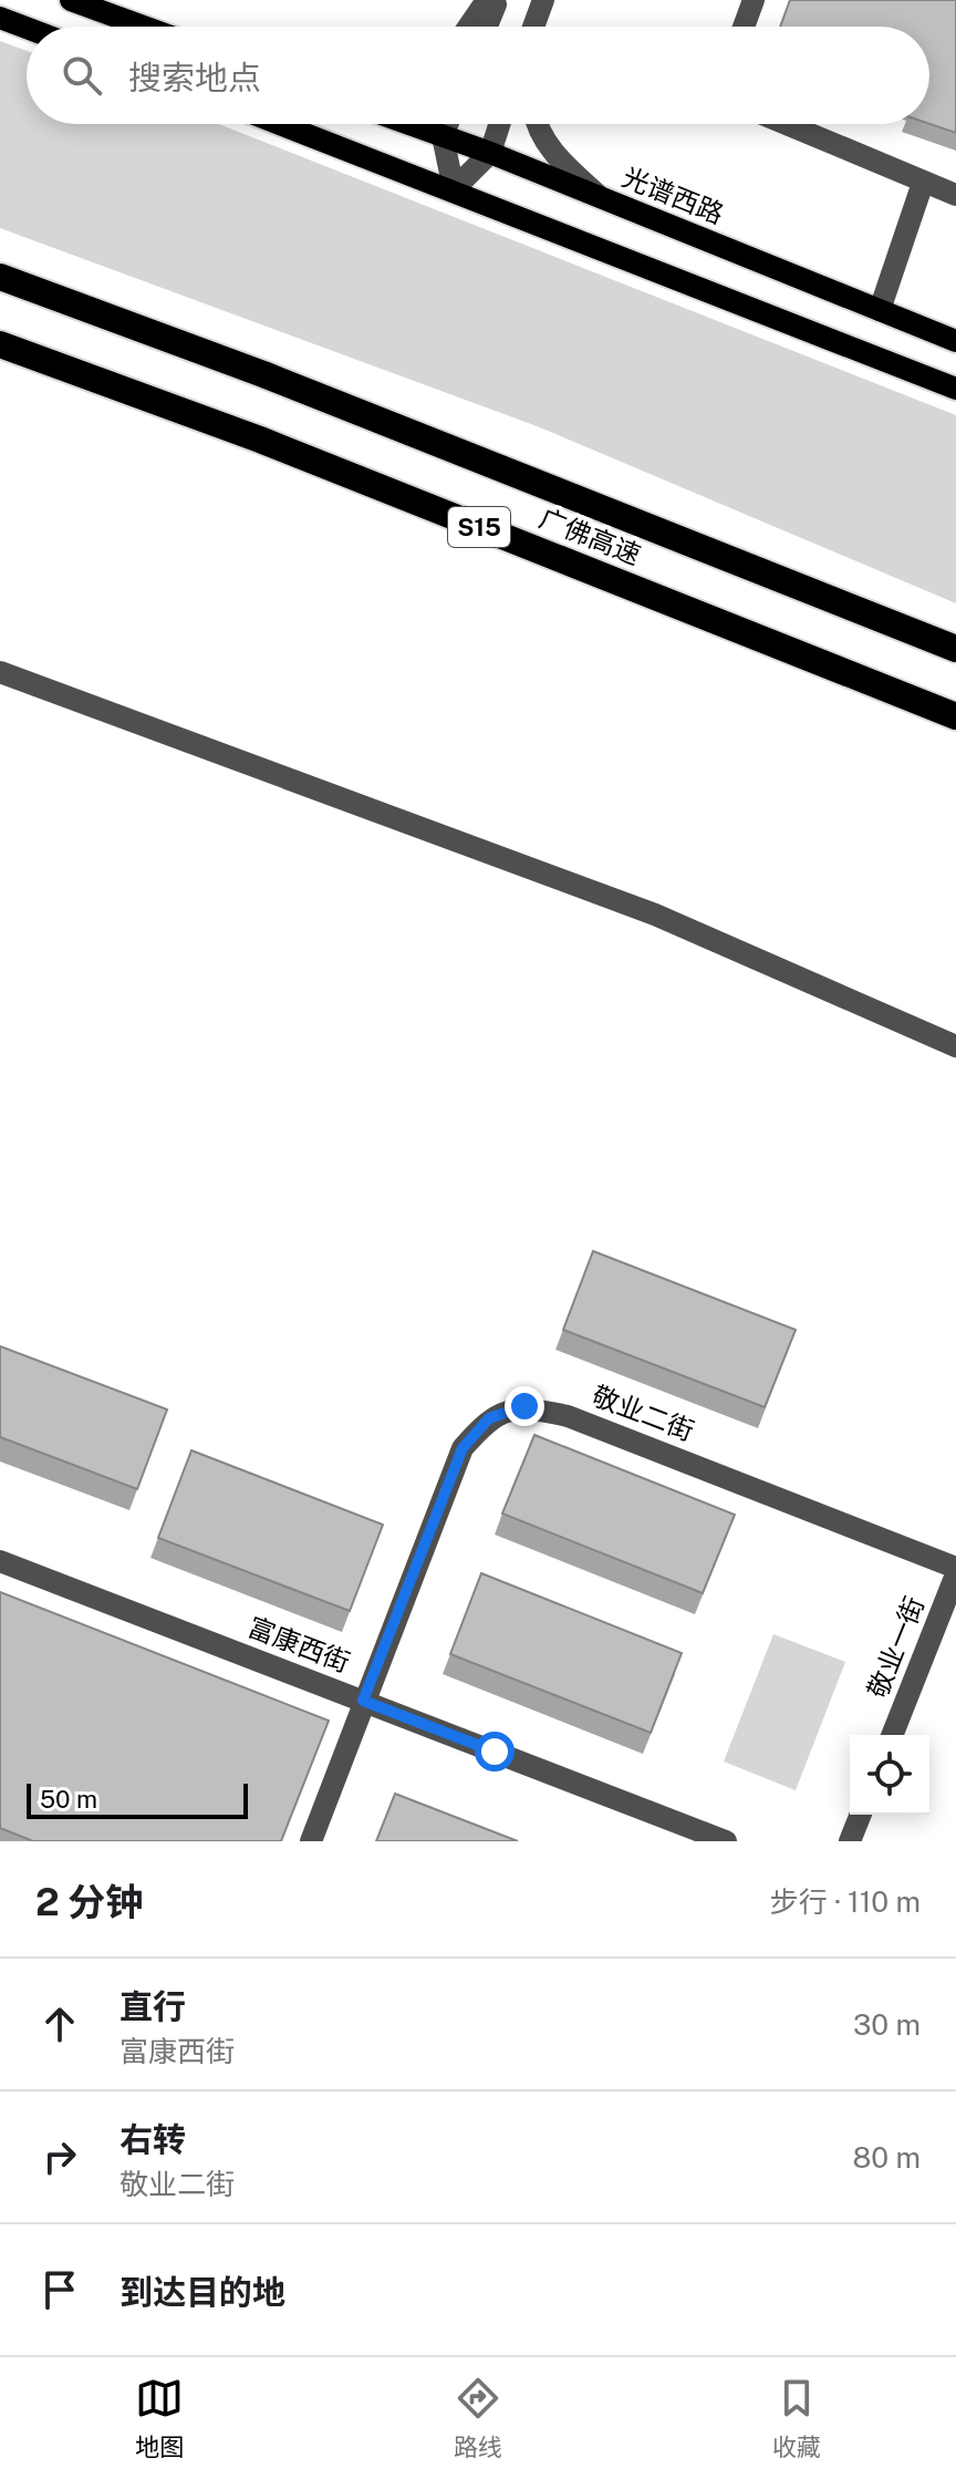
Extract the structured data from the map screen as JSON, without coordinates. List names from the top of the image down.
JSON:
{
  "streets": {
    "highway": ["S15", "广佛高速"],
    "main road": ["光谱西路"],
    "street": ["敬业二街", "富康西街", "敬业一街"]
  },
  "crossings": [
    ["敬业二街", "富康西街"]
  ],
  "scale_bar": "50 m",
  "page": {
    "search": "搜索地点",
    "scale": "50 m",
    "heading": ["2 分钟", "步行 · 110 m"],
    "list": [
      ["直行", "富康西街", "30 m"],
      ["右转", "敬业二街", "80 m"],
      "到达目的地"
    ],
    "nav": ["地图", "路线", "收藏"]
  }
}
